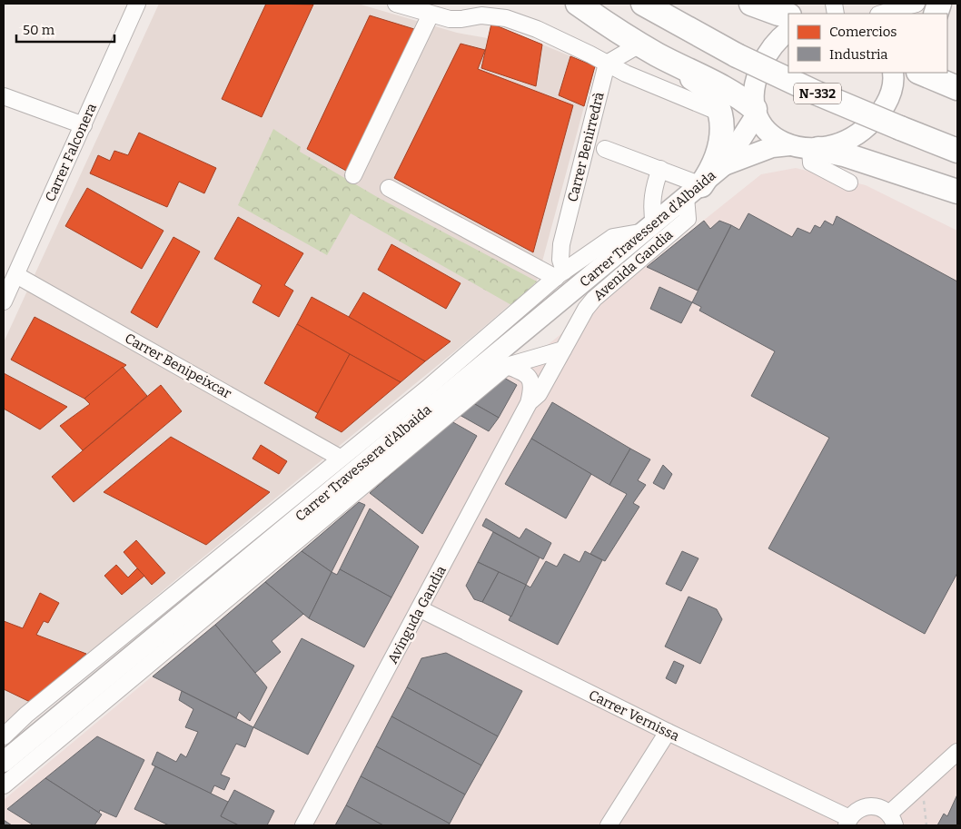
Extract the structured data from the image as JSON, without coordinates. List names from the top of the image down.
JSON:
{
  "streets": {
    "highway": ["N-332"],
    "main road": ["Carrer Travessera d'Albaida"],
    "street": [
      "Carrer Benirredrà",
      "Carrer Falconera",
      "Avenida Gandia",
      "Carrer Benipeixcar",
      "Avinguda Gandia",
      "Carrer Vernissa"
    ]
  },
  "crossings": [
    ["Carrer Falconera", "Carrer Benipeixcar"],
    ["Carrer Travessera d'Albaida", "Avenida Gandia"],
    ["Avenida Gandia", "Avinguda Gandia"],
    ["Avinguda Gandia", "Carrer Vernissa"]
  ],
  "legend": ["Comercios", "Industria"],
  "scale_bar": "50 m"
}
